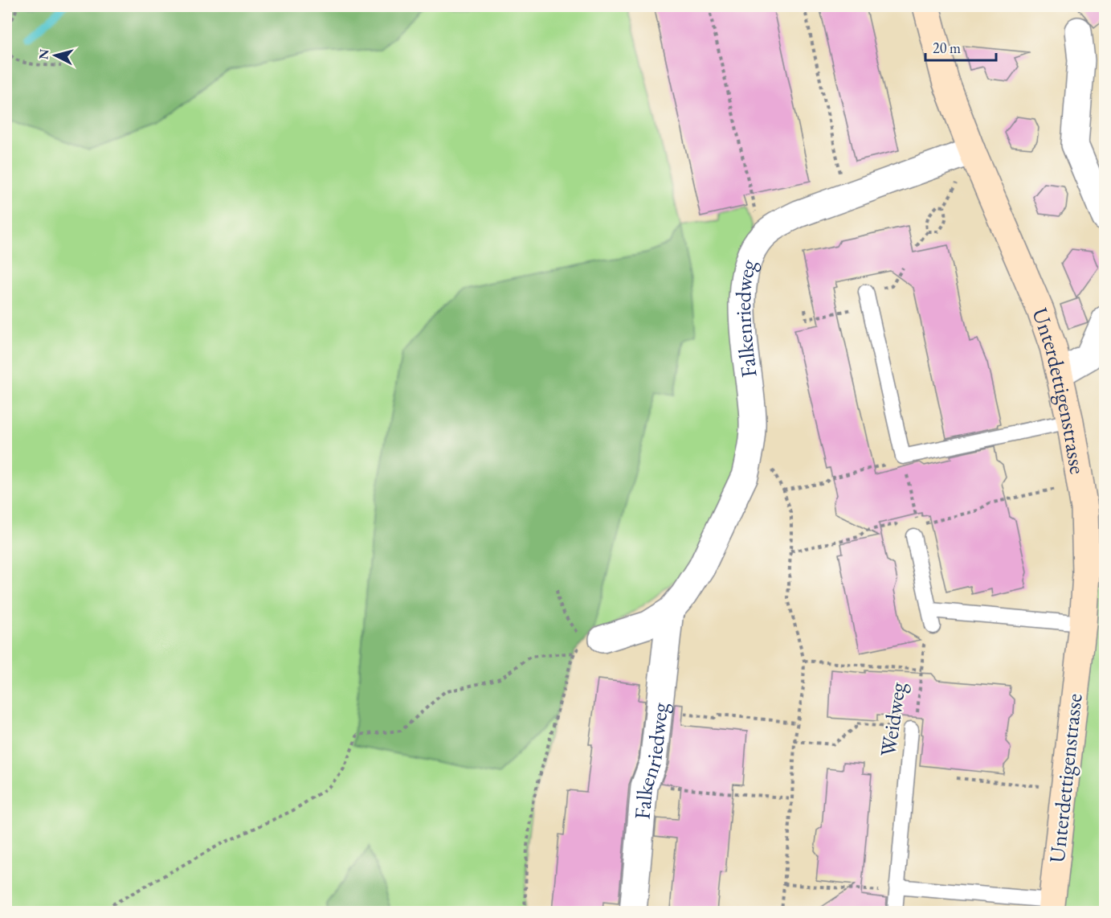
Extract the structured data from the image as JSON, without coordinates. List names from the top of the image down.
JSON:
{
  "streets": {
    "street": ["Falkenriedweg", "Unterdettigenstrasse"],
    "lane": ["Weidweg"]
  },
  "crossings": [
    ["Falkenriedweg", "Unterdettigenstrasse"]
  ],
  "scale_bar": "20 m",
  "north": "left"
}
